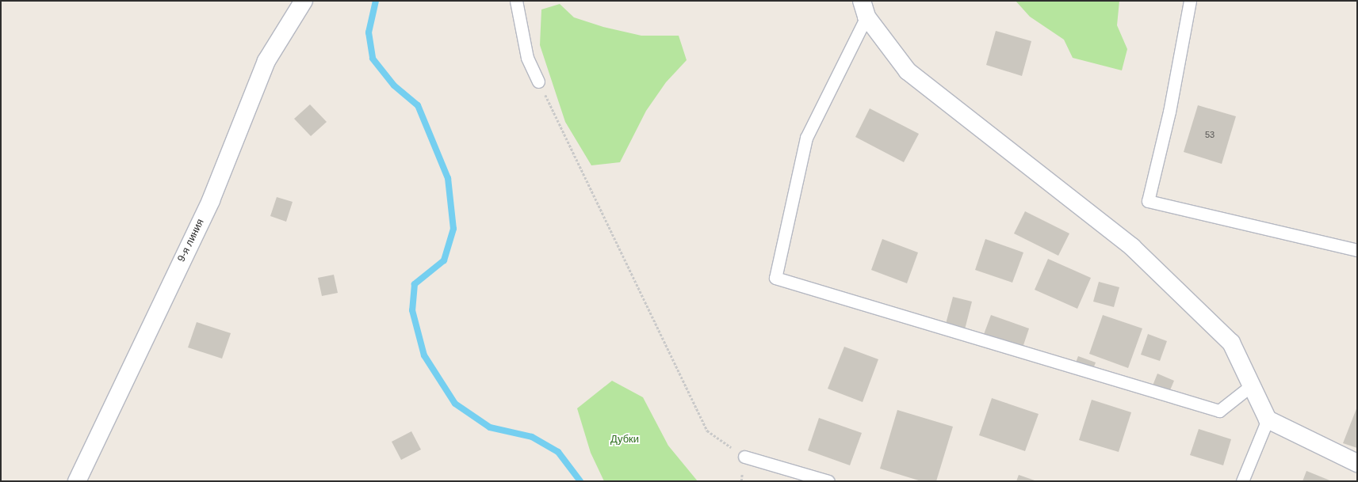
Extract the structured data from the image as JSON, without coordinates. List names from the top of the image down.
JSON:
{
  "streets": {
    "street": ["9-я линия"]
  },
  "parks": ["Дубки"],
  "house_numbers": ["53"]
}
